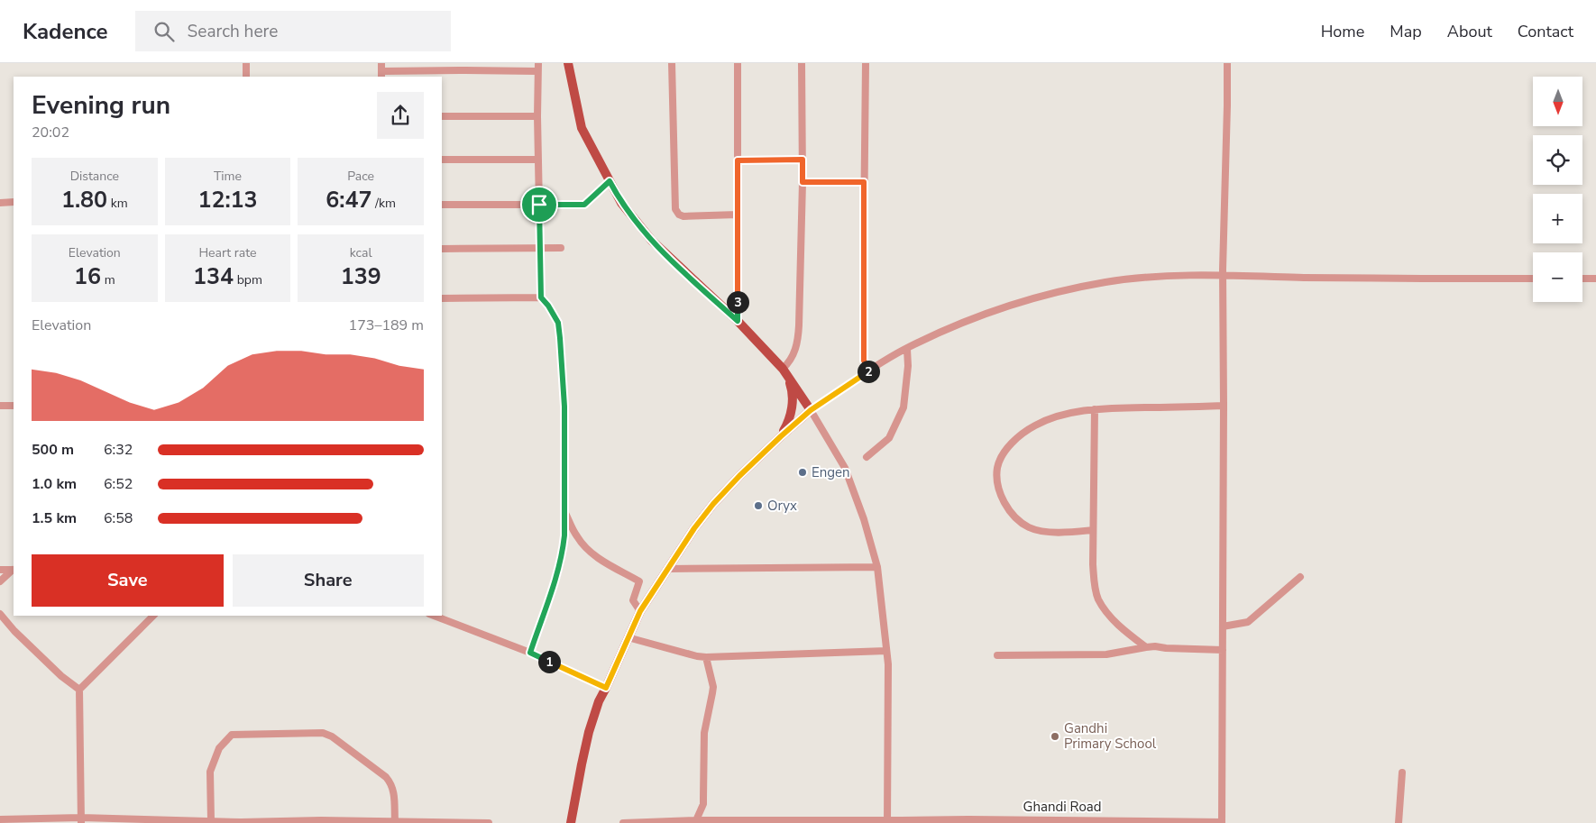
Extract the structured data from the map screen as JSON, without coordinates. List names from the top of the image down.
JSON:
{
  "streets": {
    "street": ["Ghandi Road"]
  },
  "places": ["Engen", "Oryx", "Gandhi Primary School"],
  "north": "bottom",
  "page": {
    "header": "Kadence",
    "search": "Search here",
    "nav": [
      "Home",
      "Map",
      "About",
      "Contact"
    ],
    "map_buttons": ["+", "−"],
    "heading": ["Evening run", "20:02"],
    "stats": [
      ["Distance", "1.80 km"],
      ["Time", "12:13"],
      ["Pace", "6:47 /km"],
      ["Elevation", "16 m"],
      ["Heart rate", "134 bpm"],
      ["kcal", "139"]
    ],
    "pins": ["3", "2", "1"],
    "chart": ["Elevation", "173–189 m"],
    "list": [
      {
        "name": "500 m",
        "note": "6:32"
      },
      {
        "name": "1.0 km",
        "note": "6:52"
      },
      {
        "name": "1.5 km",
        "note": "6:58"
      }
    ],
    "buttons": ["Save", "Share"]
  }
}
